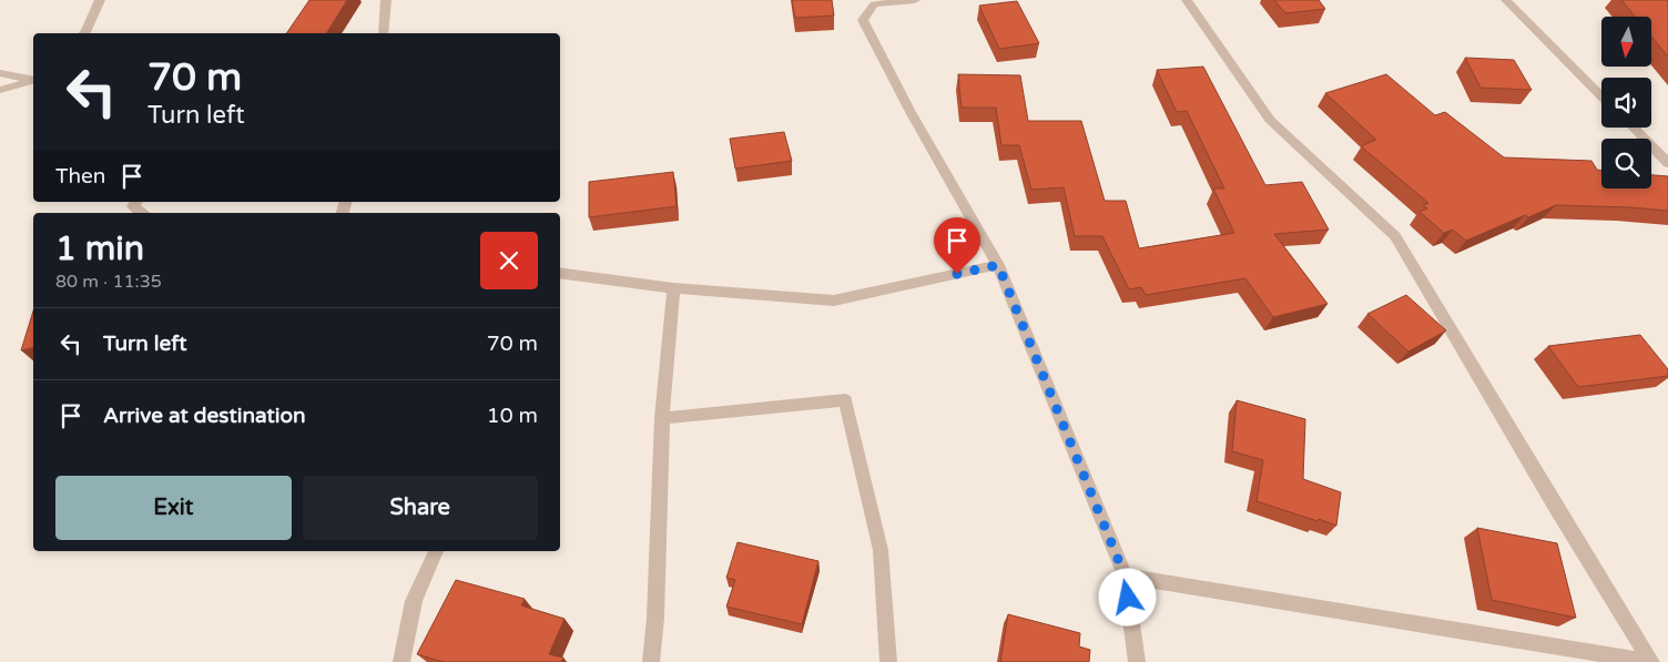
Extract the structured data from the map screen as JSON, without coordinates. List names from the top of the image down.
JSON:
{
  "north": "bottom",
  "page": {
    "turn": ["70 m", "Turn left"],
    "then": "Then",
    "heading": ["1 min", "80 m · 11:35"],
    "list": [
      {
        "name": "Turn left",
        "value": "70 m"
      },
      {
        "name": "Arrive at destination",
        "value": "10 m"
      }
    ],
    "buttons": ["Exit", "Share"]
  }
}
